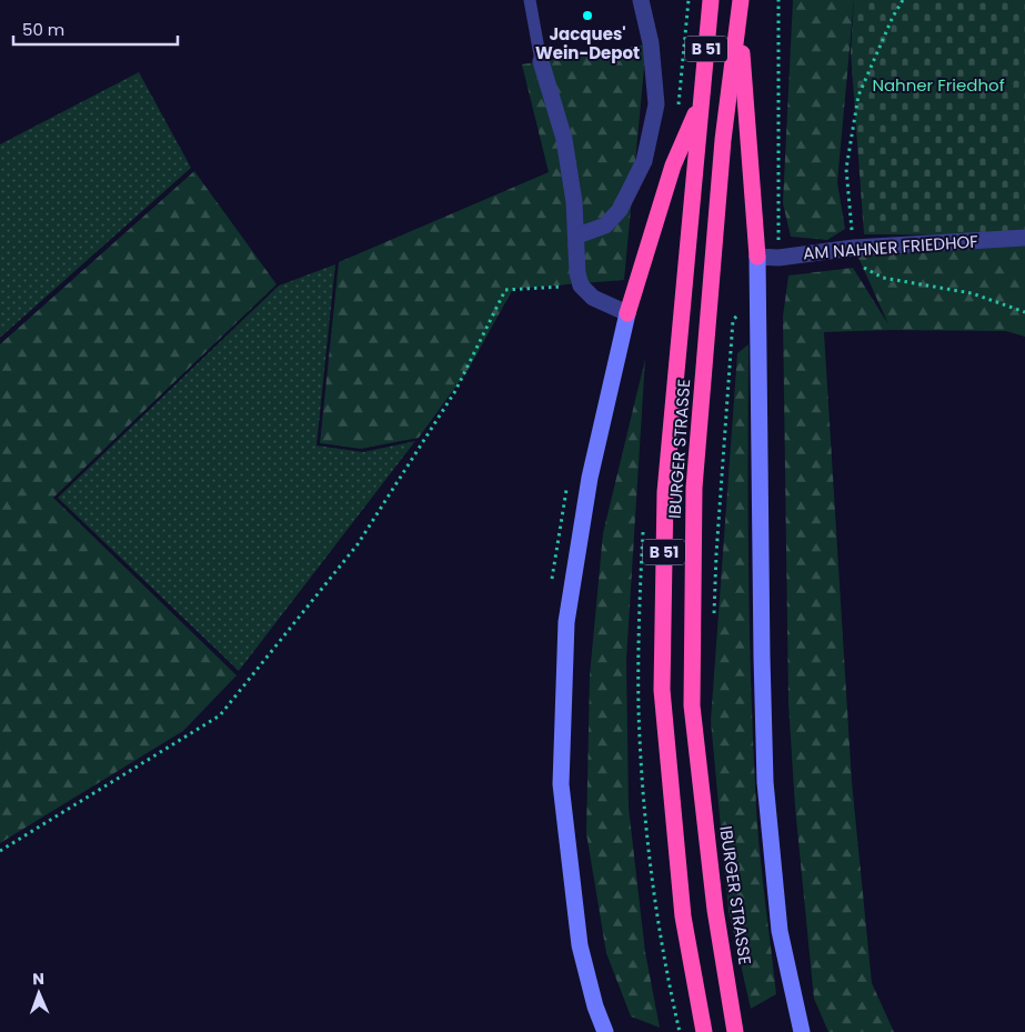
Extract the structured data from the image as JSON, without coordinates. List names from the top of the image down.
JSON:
{
  "streets": {
    "highway": ["B 51", "IBURGER STRASSE"],
    "street": ["AM NAHNER FRIEDHOF"]
  },
  "parks": ["Nahner Friedhof"],
  "places": ["Jacques' Wein-Depot"],
  "scale_bar": "50 m",
  "north": "top"
}
